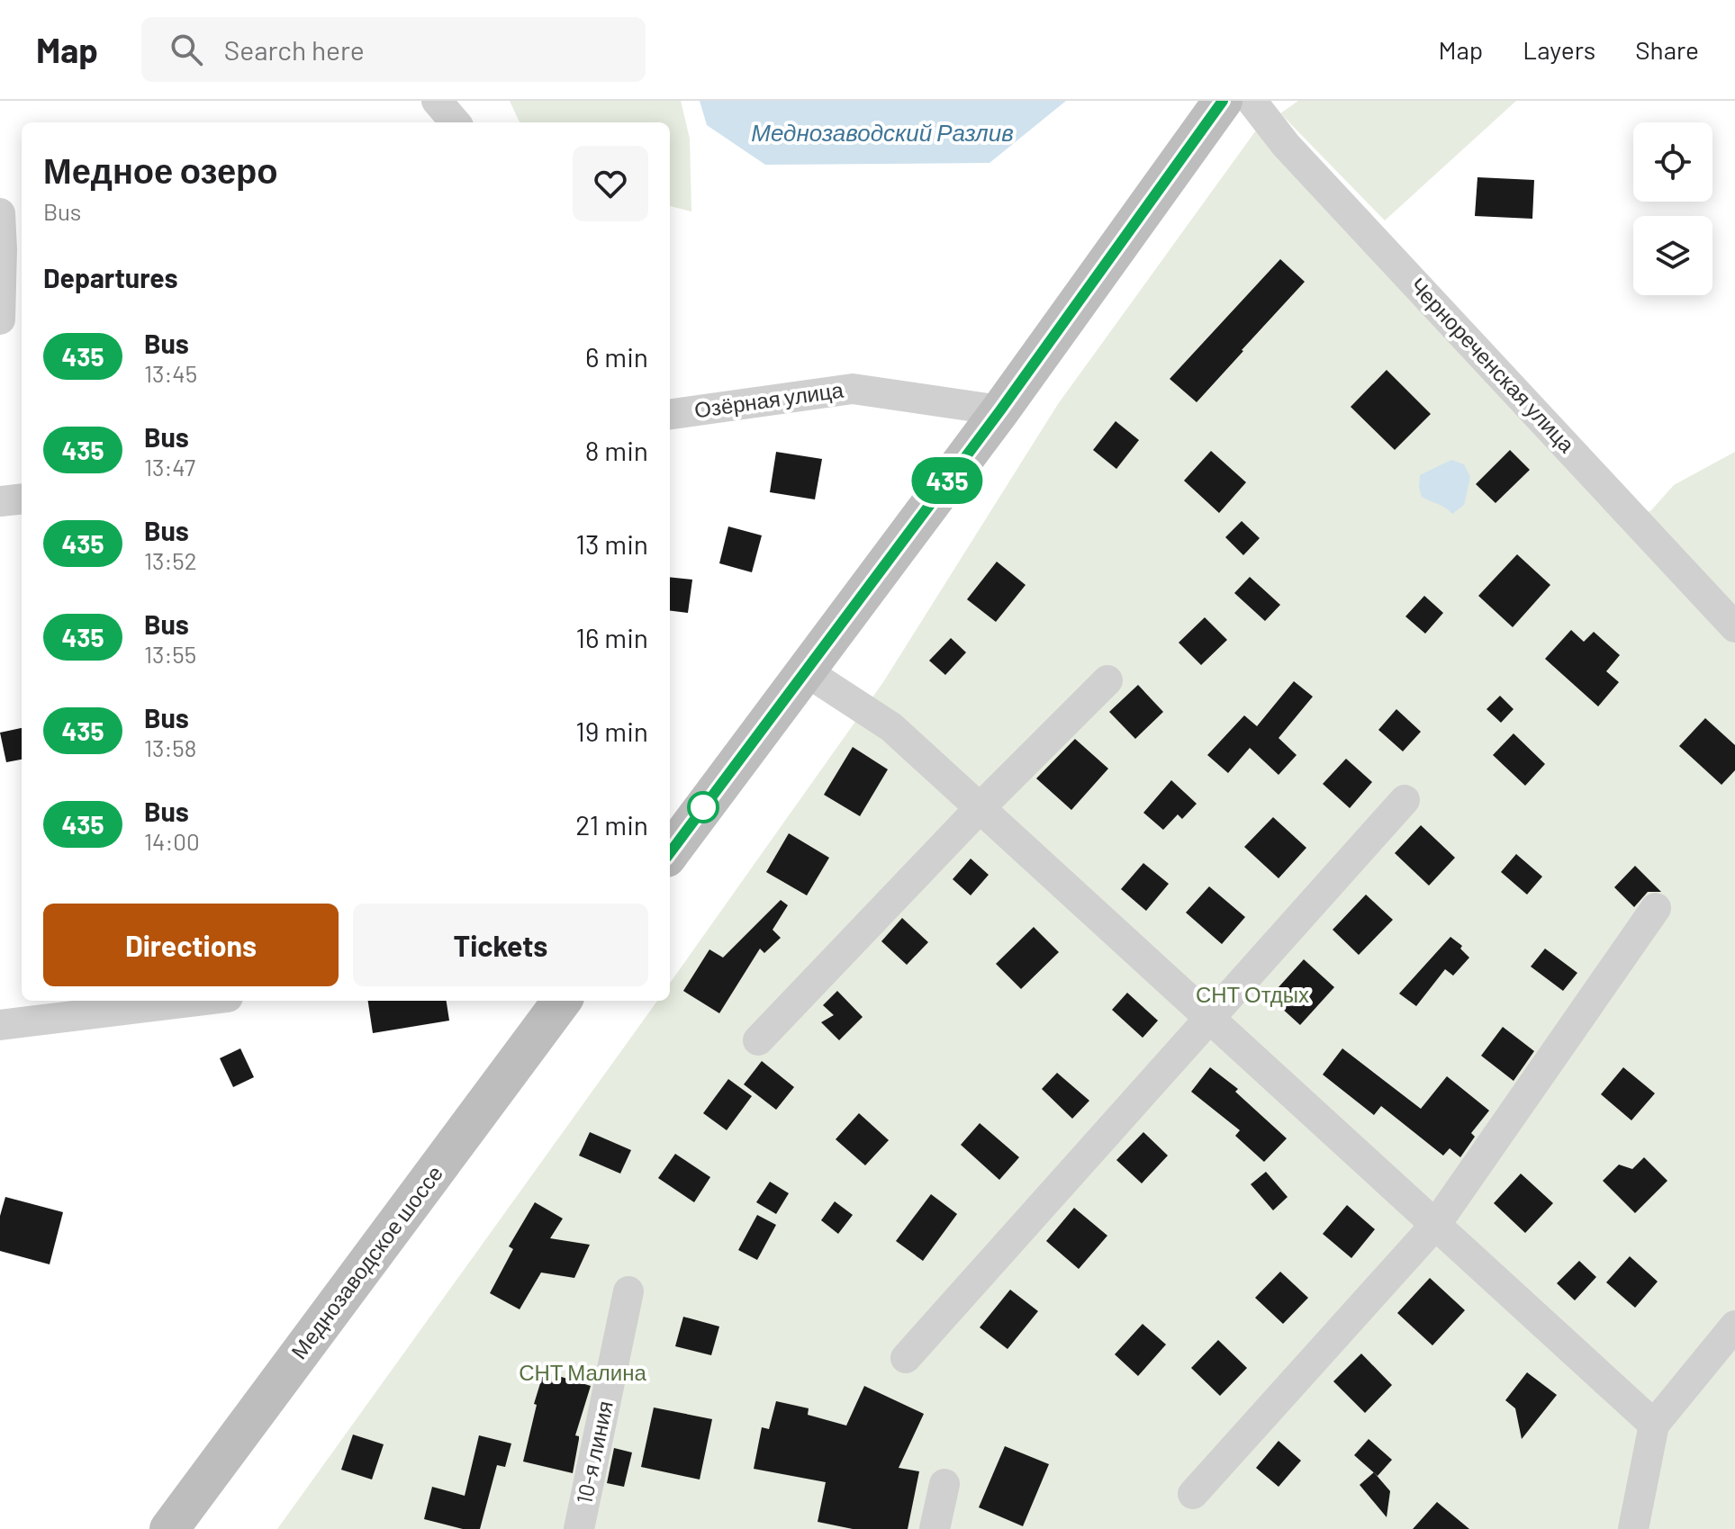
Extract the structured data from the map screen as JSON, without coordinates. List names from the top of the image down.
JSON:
{
  "streets": {
    "main road": ["Меднозаводское шоссе"],
    "street": ["Чернореченская улица", "Озёрная улица", "10-я линия"]
  },
  "water": ["Меднозаводский Разлив"],
  "parks": ["СНТ Отдых", "СНТ Малина"],
  "lines": ["bus line 435"],
  "page": {
    "header": "Map",
    "search": "Search here",
    "nav": ["Map", "Layers", "Share"],
    "on_map": "435",
    "heading": [
      ["Медное озеро", "Bus"],
      "Departures"
    ],
    "list": [
      {
        "mark": "435",
        "name": "Bus",
        "note": "13:45",
        "value": "6 min"
      },
      {
        "mark": "435",
        "name": "Bus",
        "note": "13:47",
        "value": "8 min"
      },
      {
        "mark": "435",
        "name": "Bus",
        "note": "13:52",
        "value": "13 min"
      },
      {
        "mark": "435",
        "name": "Bus",
        "note": "13:55",
        "value": "16 min"
      },
      {
        "mark": "435",
        "name": "Bus",
        "note": "13:58",
        "value": "19 min"
      },
      {
        "mark": "435",
        "name": "Bus",
        "note": "14:00",
        "value": "21 min"
      }
    ],
    "buttons": ["Directions", "Tickets"]
  }
}
